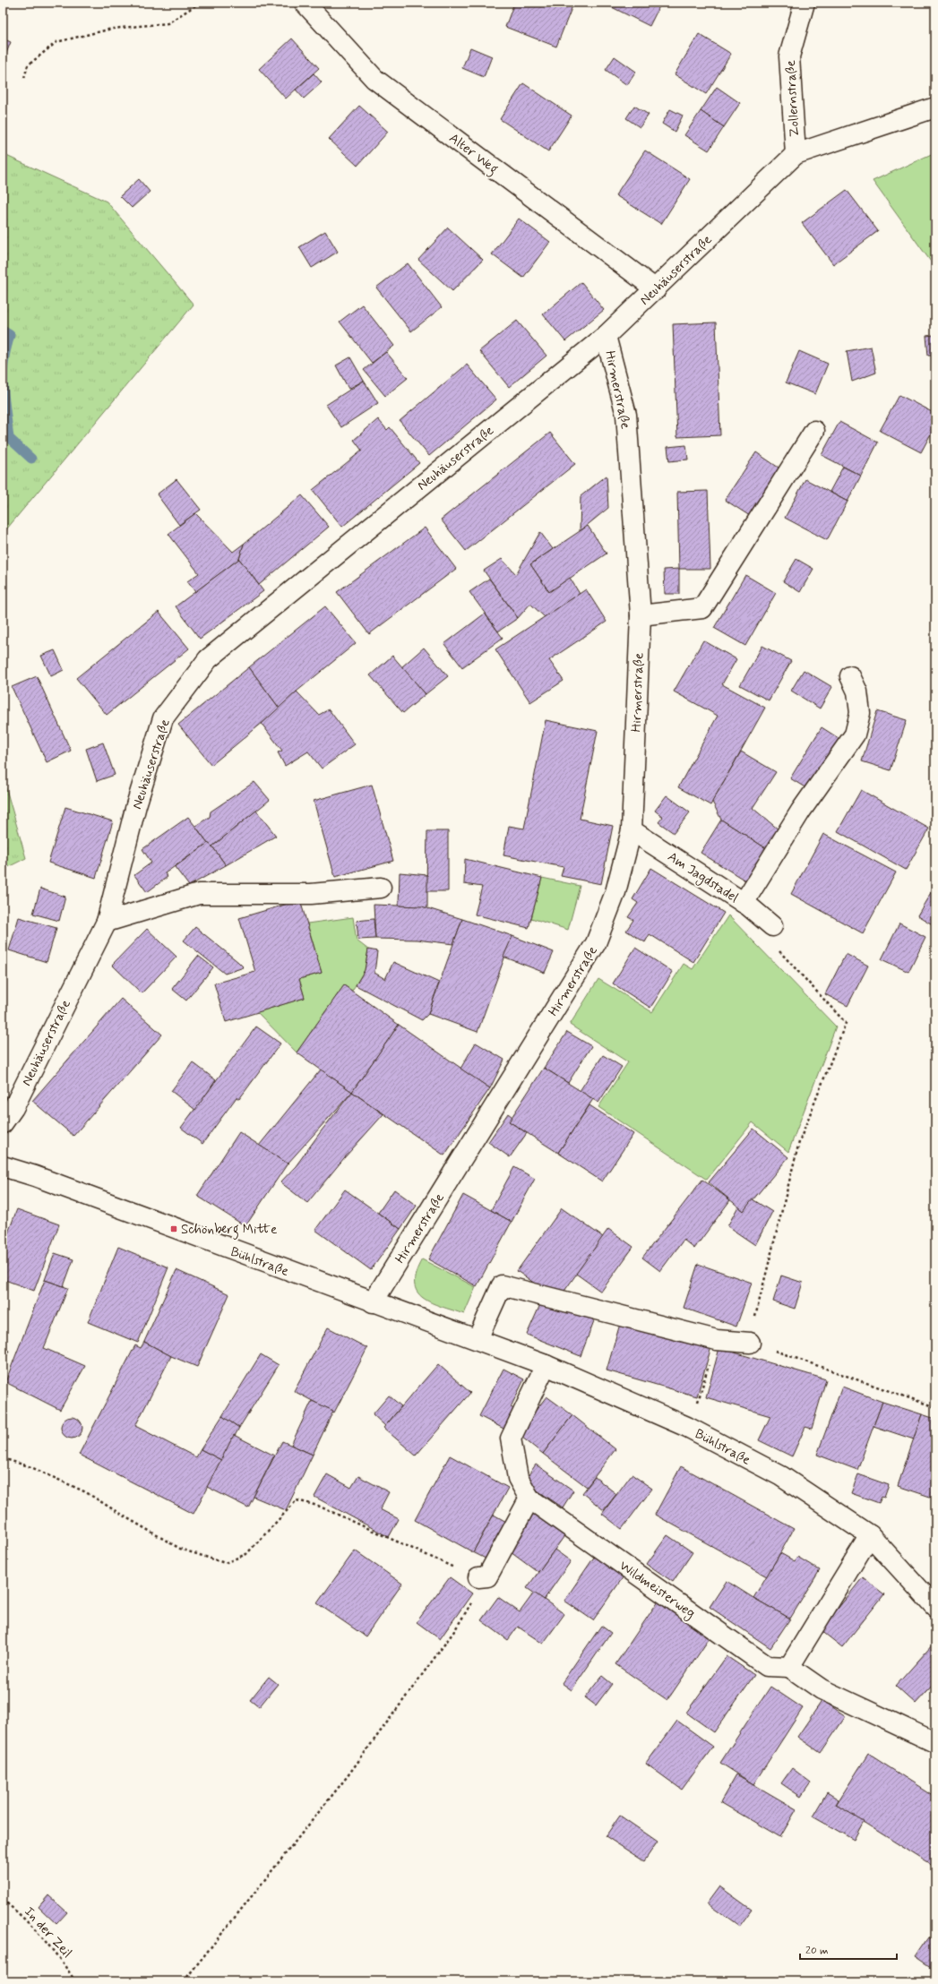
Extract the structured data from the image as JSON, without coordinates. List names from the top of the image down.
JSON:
{
  "streets": {
    "street": [
      "Zollernstraße",
      "Alter Weg",
      "Neuhäuserstraße",
      "Hirmerstraße",
      "Am Jagdstadel",
      "Bühlstraße",
      "Wildmeisterweg"
    ],
    "path": ["In der Zeil"]
  },
  "crossings": [
    ["Zollernstraße", "Neuhäuserstraße"],
    ["Alter Weg", "Neuhäuserstraße"],
    ["Neuhäuserstraße", "Hirmerstraße"],
    ["Hirmerstraße", "Am Jagdstadel"],
    ["Hirmerstraße", "Bühlstraße"],
    ["Bühlstraße", "Wildmeisterweg"]
  ],
  "places": {
    "transit": ["Schönberg Mitte"]
  },
  "scale_bar": "20 m"
}
